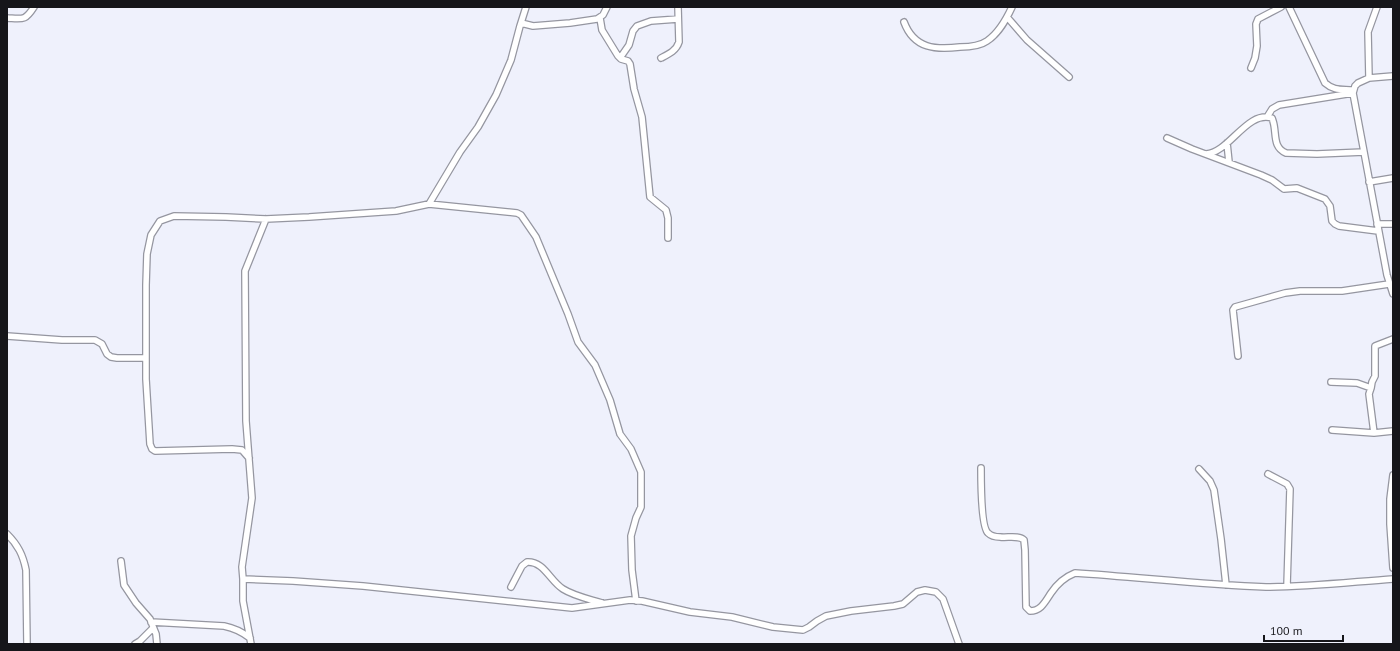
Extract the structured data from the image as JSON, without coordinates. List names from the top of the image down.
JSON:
{
  "scale_bar": "100 m"
}
